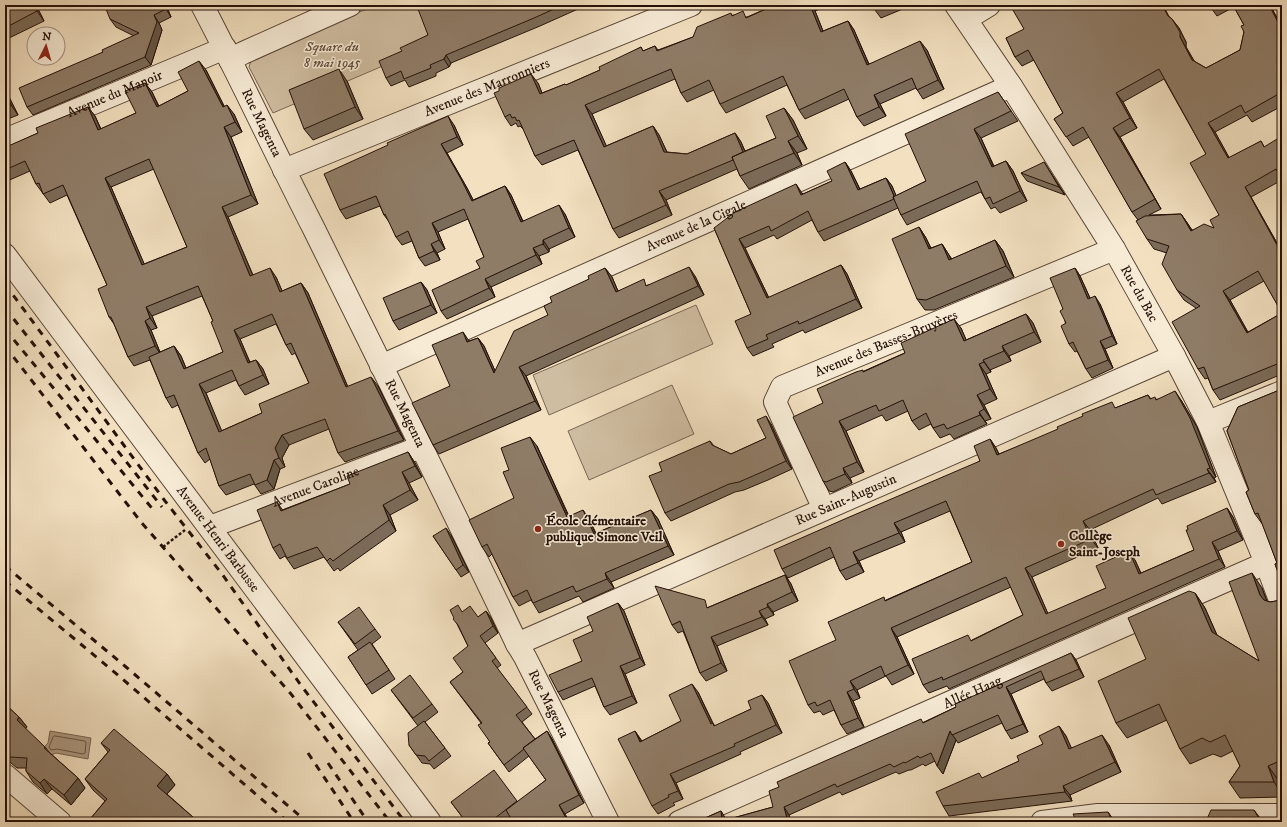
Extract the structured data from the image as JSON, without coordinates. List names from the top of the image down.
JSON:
{
  "streets": {
    "street": [
      "Avenue des Marronniers",
      "Avenue du Manoir",
      "Rue Magenta",
      "Avenue de la Cigale",
      "Rue du Bac",
      "Avenue des Basses-Bruyères",
      "Avenue Caroline",
      "Rue Saint-Augustin",
      "Avenue Henri Barbusse",
      "Allée Haag"
    ]
  },
  "crossings": [
    ["Avenue des Marronniers", "Rue Magenta"],
    ["Avenue du Manoir", "Rue Magenta"],
    ["Rue Magenta", "Avenue de la Cigale"],
    ["Rue Magenta", "Avenue Caroline"],
    ["Rue Magenta", "Rue Saint-Augustin"],
    ["Avenue de la Cigale", "Rue du Bac"],
    ["Rue du Bac", "Avenue des Basses-Bruyères"],
    ["Rue du Bac", "Rue Saint-Augustin"],
    ["Rue du Bac", "Allée Haag"],
    ["Avenue des Basses-Bruyères", "Rue Saint-Augustin"],
    ["Avenue Caroline", "Avenue Henri Barbusse"]
  ],
  "parks": ["Square du 8 mai 1945"],
  "places": ["École élémentaire publique Simone Veil", "Collège Saint-Joseph"],
  "north": "top"
}
